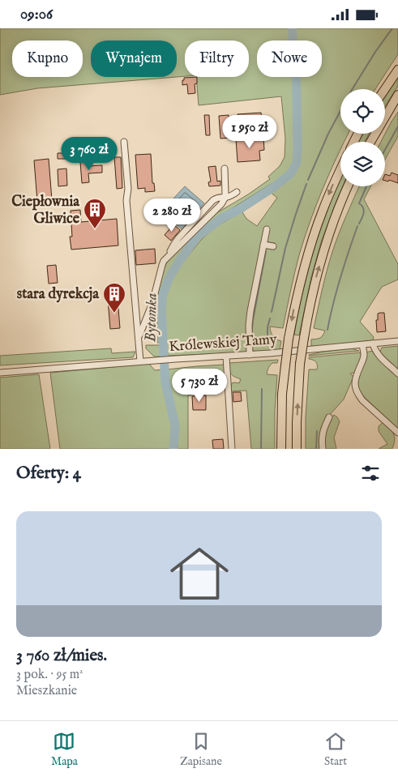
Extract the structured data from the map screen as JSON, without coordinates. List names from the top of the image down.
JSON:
{
  "streets": {
    "street": ["Królewskiej Tamy"]
  },
  "water": ["Bytomka"],
  "places": {
    "building": ["Ciepłownia Gliwice", "stara dyrekcja"]
  },
  "page": {
    "status": "09:06",
    "chip": [
      "Kupno",
      "Wynajem",
      "Filtry",
      "Nowe"
    ],
    "price": [
      "1 950 zł",
      "3 760 zł",
      "2 280 zł",
      "5 730 zł"
    ],
    "heading": "Oferty: 4",
    "list": [
      {
        "name": "3 760 zł/mies.",
        "note": "3 pok. · 95 m² · Mieszkanie"
      }
    ],
    "tabs": ["Mapa", "Zapisane", "Start"]
  }
}
